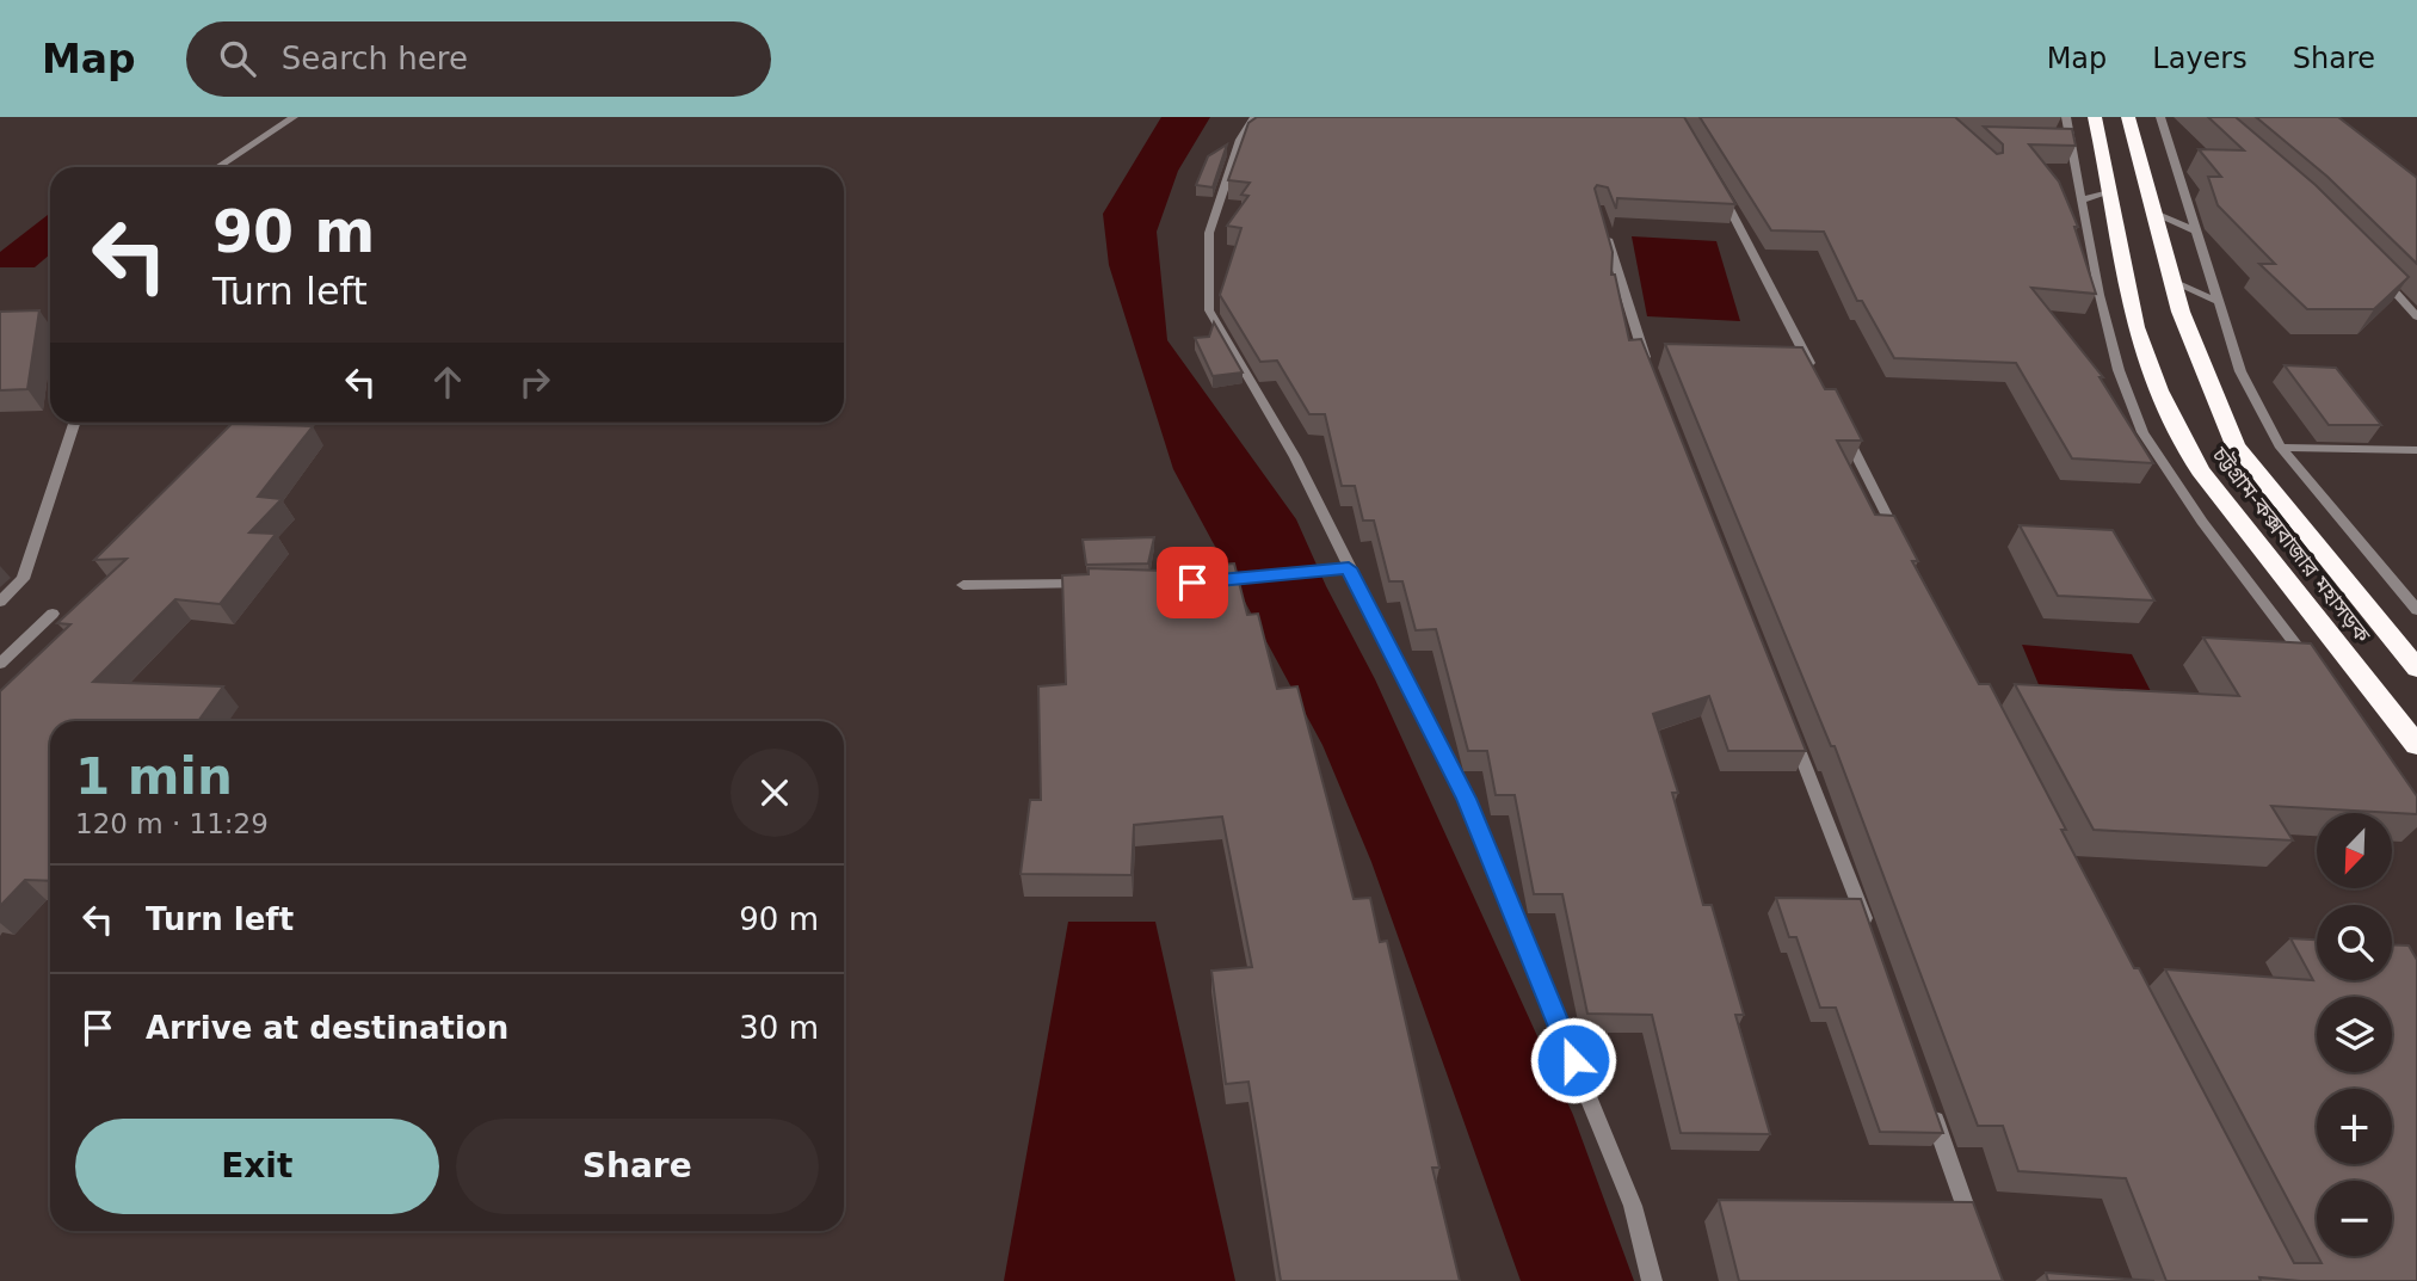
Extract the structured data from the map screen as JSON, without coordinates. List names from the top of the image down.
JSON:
{
  "streets": {
    "highway": ["চট্টগ্রাম-কক্সবাজার মহাসড়ক"]
  },
  "north": "bottom left",
  "page": {
    "header": "Map",
    "search": "Search here",
    "nav": ["Map", "Layers", "Share"],
    "turn": ["90 m", "Turn left"],
    "heading": ["1 min", "120 m · 11:29"],
    "map_buttons": ["+", "−"],
    "list": [
      {
        "name": "Turn left",
        "value": "90 m"
      },
      {
        "name": "Arrive at destination",
        "value": "30 m"
      }
    ],
    "buttons": ["Exit", "Share"]
  }
}
